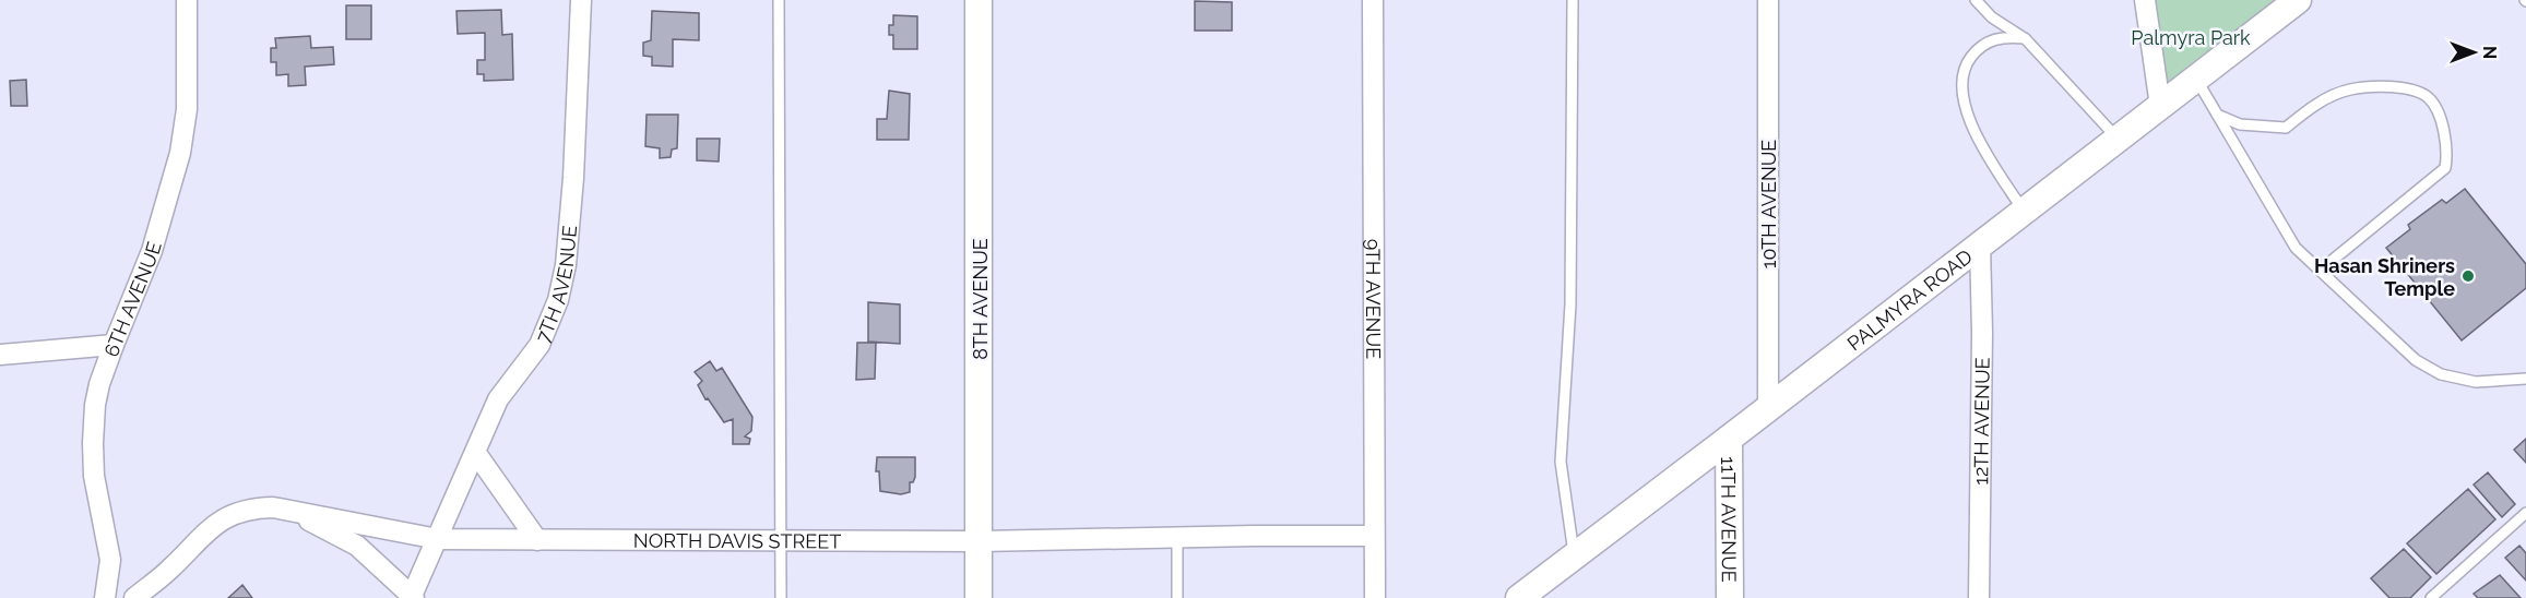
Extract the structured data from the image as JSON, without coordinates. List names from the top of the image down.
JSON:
{
  "streets": {
    "main road": ["8TH AVENUE", "PALMYRA ROAD", "11TH AVENUE"],
    "street": [
      "10TH AVENUE",
      "7TH AVENUE",
      "6TH AVENUE",
      "9TH AVENUE",
      "12TH AVENUE",
      "NORTH DAVIS STREET"
    ]
  },
  "crossings": [
    ["10TH AVENUE", "PALMYRA ROAD"],
    ["7TH AVENUE", "NORTH DAVIS STREET"],
    ["8TH AVENUE", "NORTH DAVIS STREET"],
    ["9TH AVENUE", "NORTH DAVIS STREET"],
    ["PALMYRA ROAD", "12TH AVENUE"],
    ["PALMYRA ROAD", "11TH AVENUE"]
  ],
  "parks": ["Palmyra Park"],
  "places": ["Hasan Shriners Temple"],
  "north": "right"
}
